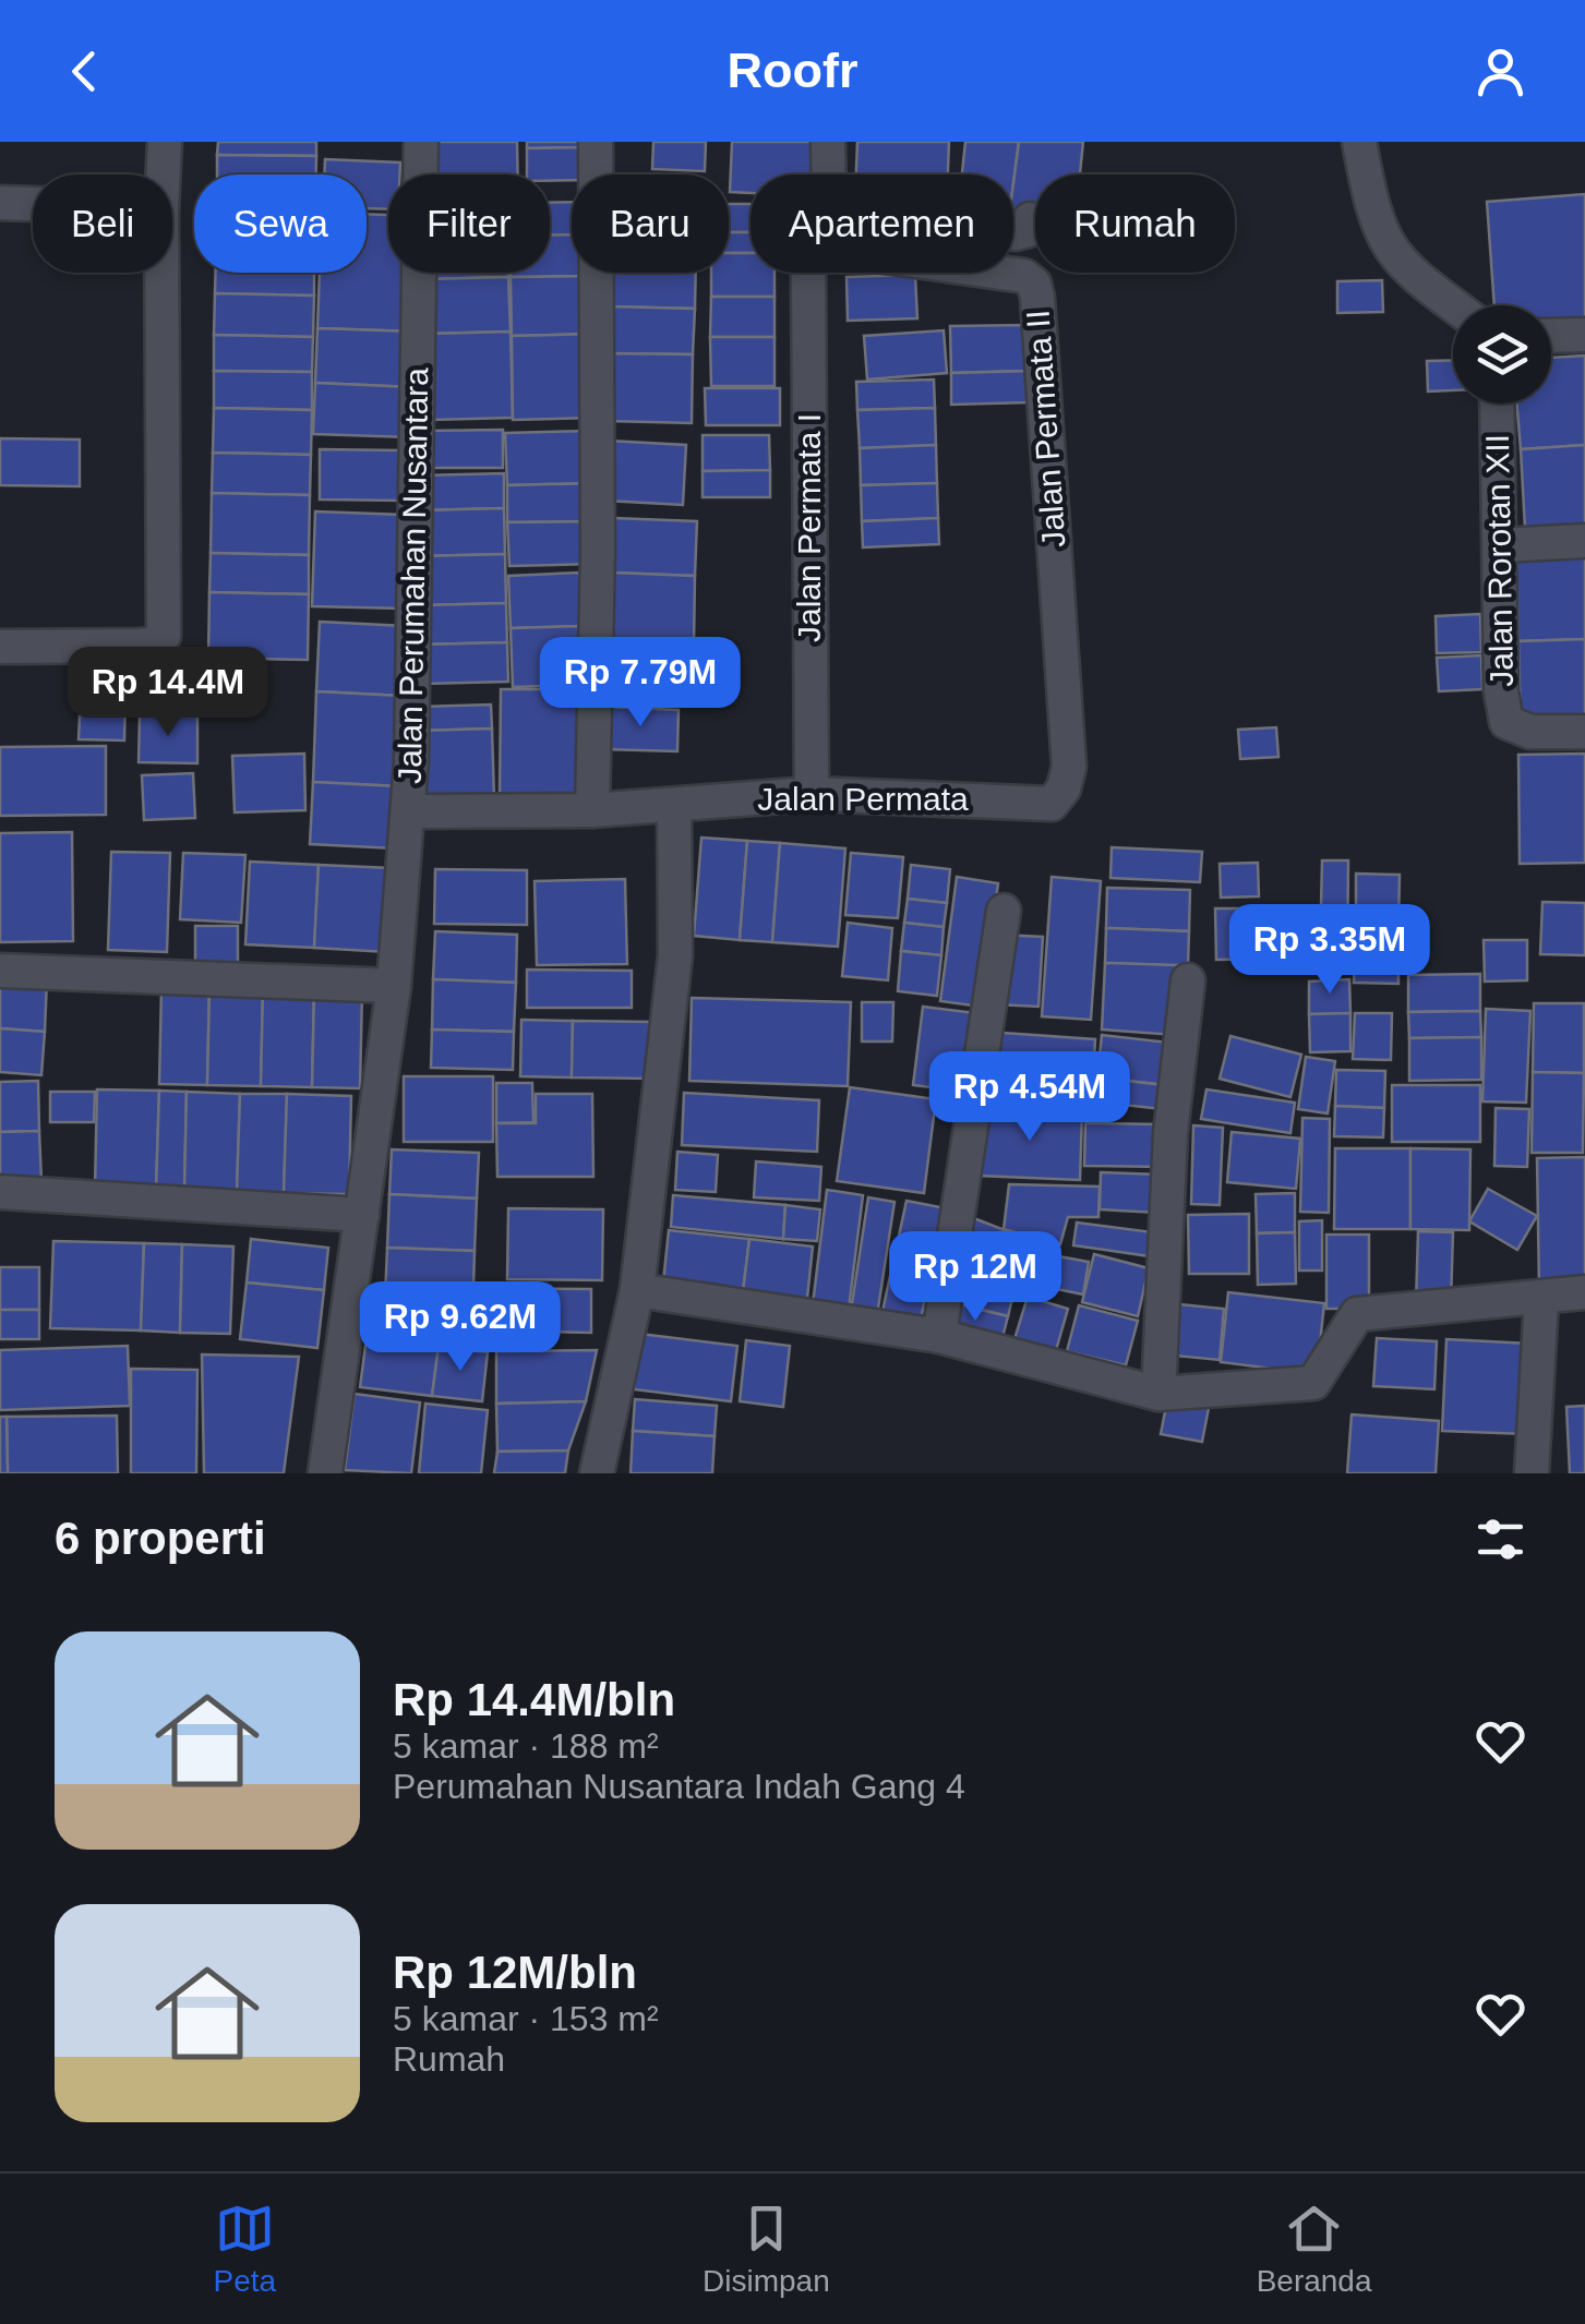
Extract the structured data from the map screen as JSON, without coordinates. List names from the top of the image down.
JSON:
{
  "streets": {
    "street": [
      "Jalan Permata II",
      "Jalan Permata I",
      "Jalan Rorotan XII",
      "Jalan Perumahan Nusantara",
      "Jalan Permata"
    ]
  },
  "crossings": [
    ["Jalan Permata II", "Jalan Permata"],
    ["Jalan Permata I", "Jalan Permata"],
    ["Jalan Perumahan Nusantara", "Jalan Permata"]
  ],
  "page": {
    "header": "Roofr",
    "chip": [
      "Beli",
      "Sewa",
      "Filter",
      "Baru",
      "Apartemen",
      "Rumah"
    ],
    "price": [
      "Rp 7.79M",
      "Rp 14.4M",
      "Rp 3.35M",
      "Rp 4.54M",
      "Rp 12M",
      "Rp 9.62M"
    ],
    "heading": "6 properti",
    "list": [
      {
        "name": "Rp 14.4M/bln",
        "note": "5 kamar · 188 m² · Perumahan Nusantara Indah Gang 4"
      },
      {
        "name": "Rp 12M/bln",
        "note": "5 kamar · 153 m² · Rumah"
      }
    ],
    "tabs": ["Peta", "Disimpan", "Beranda"]
  }
}
